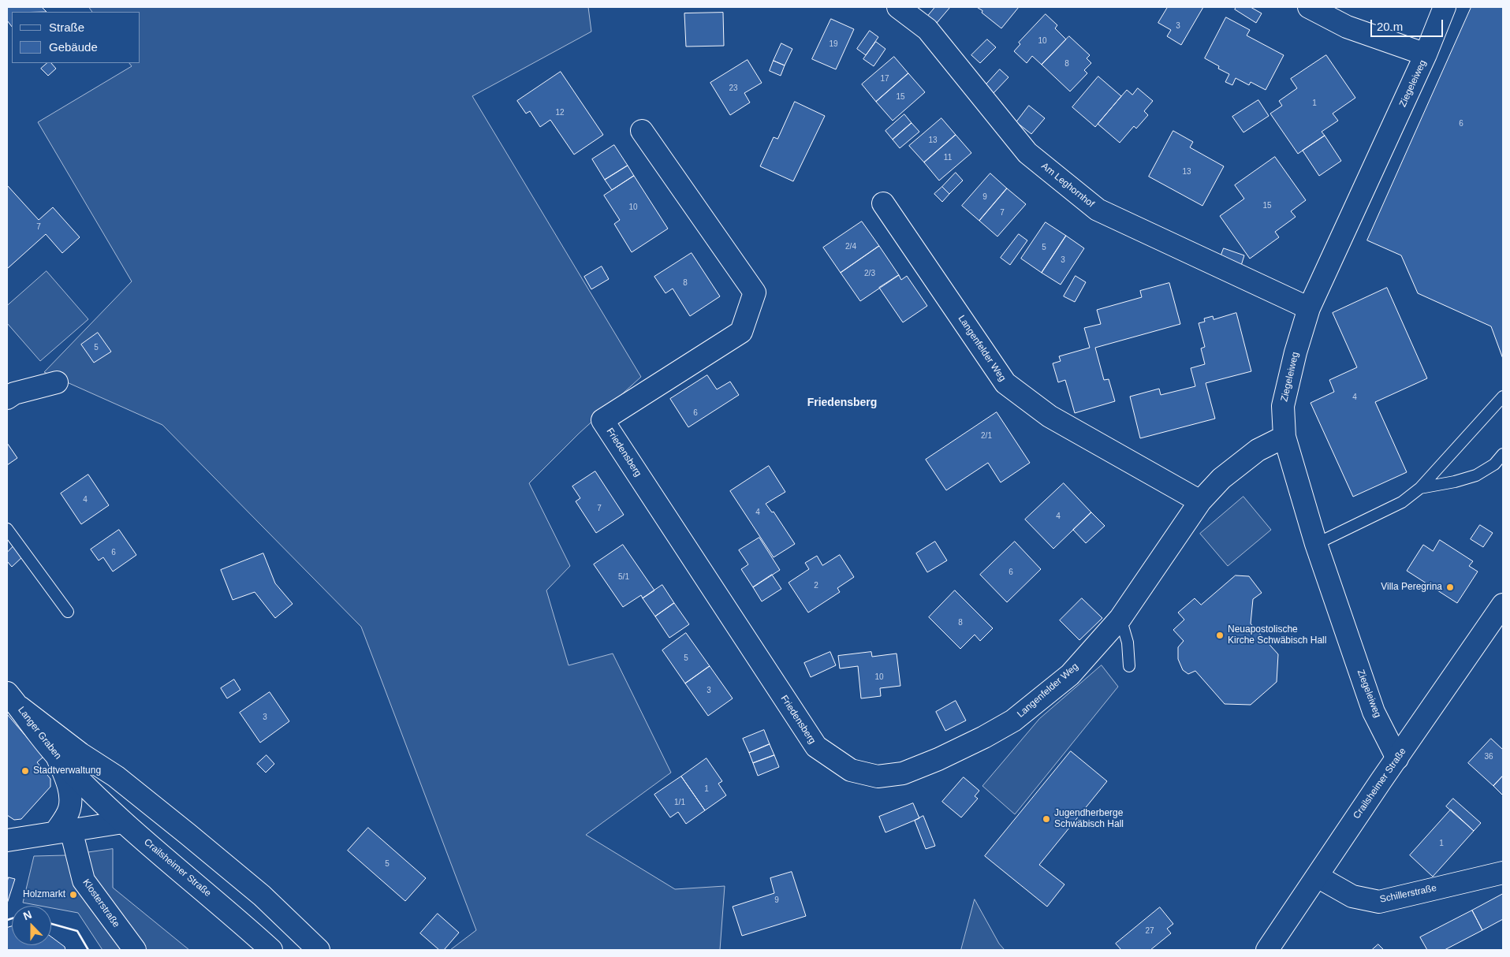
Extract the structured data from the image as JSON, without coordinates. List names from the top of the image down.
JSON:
{
  "streets": {
    "street": [
      "Ziegeleiweg",
      "Am Leghornhof",
      "Langenfelder Weg",
      "Friedensberg",
      "Langer Graben",
      "Crailsheimer Straße",
      "Schillerstraße",
      "Klosterstraße"
    ]
  },
  "crossings": [
    ["Ziegeleiweg", "Am Leghornhof"],
    ["Ziegeleiweg", "Langenfelder Weg"],
    ["Ziegeleiweg", "Crailsheimer Straße"],
    ["Langenfelder Weg", "Friedensberg"],
    ["Langer Graben", "Crailsheimer Straße"],
    ["Crailsheimer Straße", "Schillerstraße"]
  ],
  "districts": ["Friedensberg"],
  "places": [
    "Villa Peregrina",
    "Neuapostolische Kirche Schwäbisch Hall",
    "Stadtverwaltung",
    "Jugendherberge Schwäbisch Hall",
    "Holzmarkt"
  ],
  "house_numbers": [
    "3",
    "10",
    "19",
    "8",
    "17",
    "23",
    "15",
    "1",
    "12",
    "6",
    "13",
    "11",
    "13",
    "9",
    "15",
    "10",
    "7",
    "7",
    "2/4",
    "5",
    "3",
    "2/3",
    "8",
    "5",
    "4",
    "6",
    "2/1",
    "4",
    "7",
    "4",
    "4",
    "6",
    "6",
    "5/1",
    "2",
    "8",
    "5",
    "10",
    "3",
    "3",
    "36",
    "1",
    "1/1",
    "1",
    "5",
    "9",
    "27"
  ],
  "legend": ["Straße", "Gebäude"],
  "scale_bar": "20 m",
  "north": "top"
}
